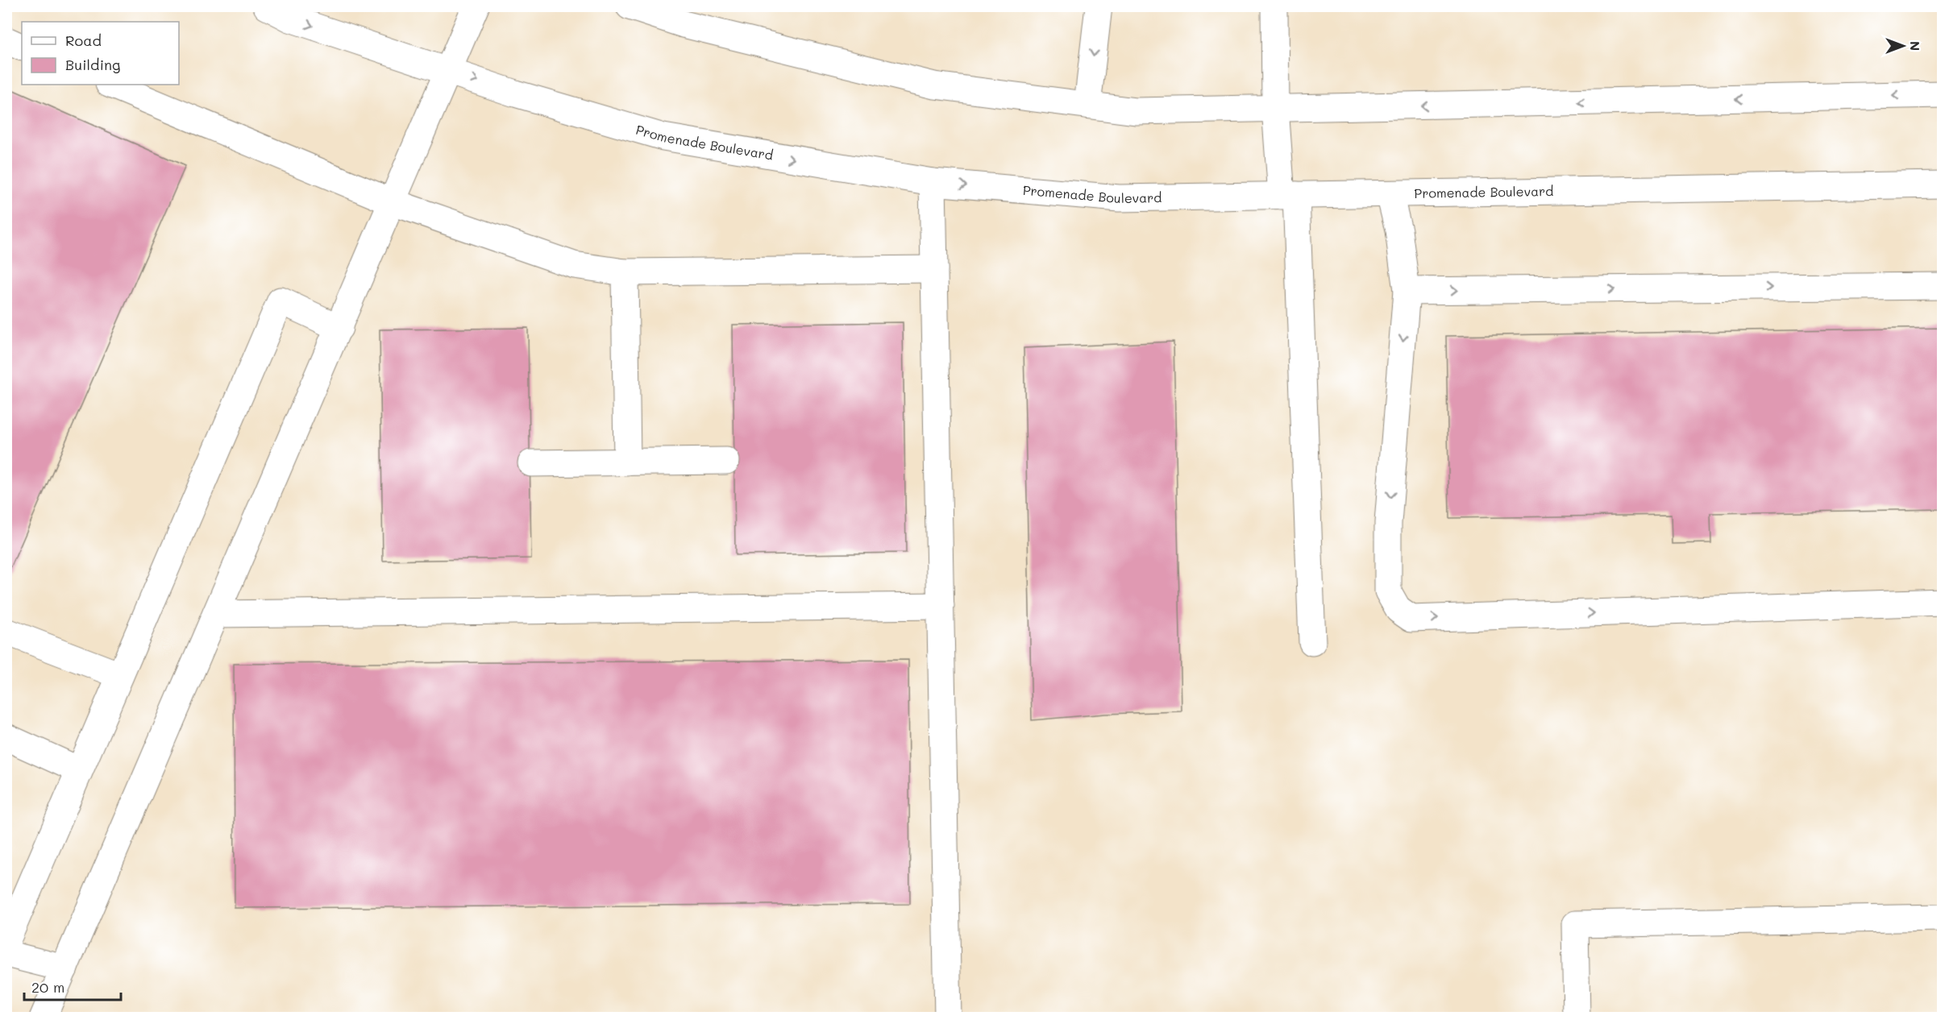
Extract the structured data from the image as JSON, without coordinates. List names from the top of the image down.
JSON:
{
  "streets": {
    "street": ["Promenade Boulevard"]
  },
  "legend": ["Road", "Building"],
  "scale_bar": "20 m",
  "north": "right"
}
